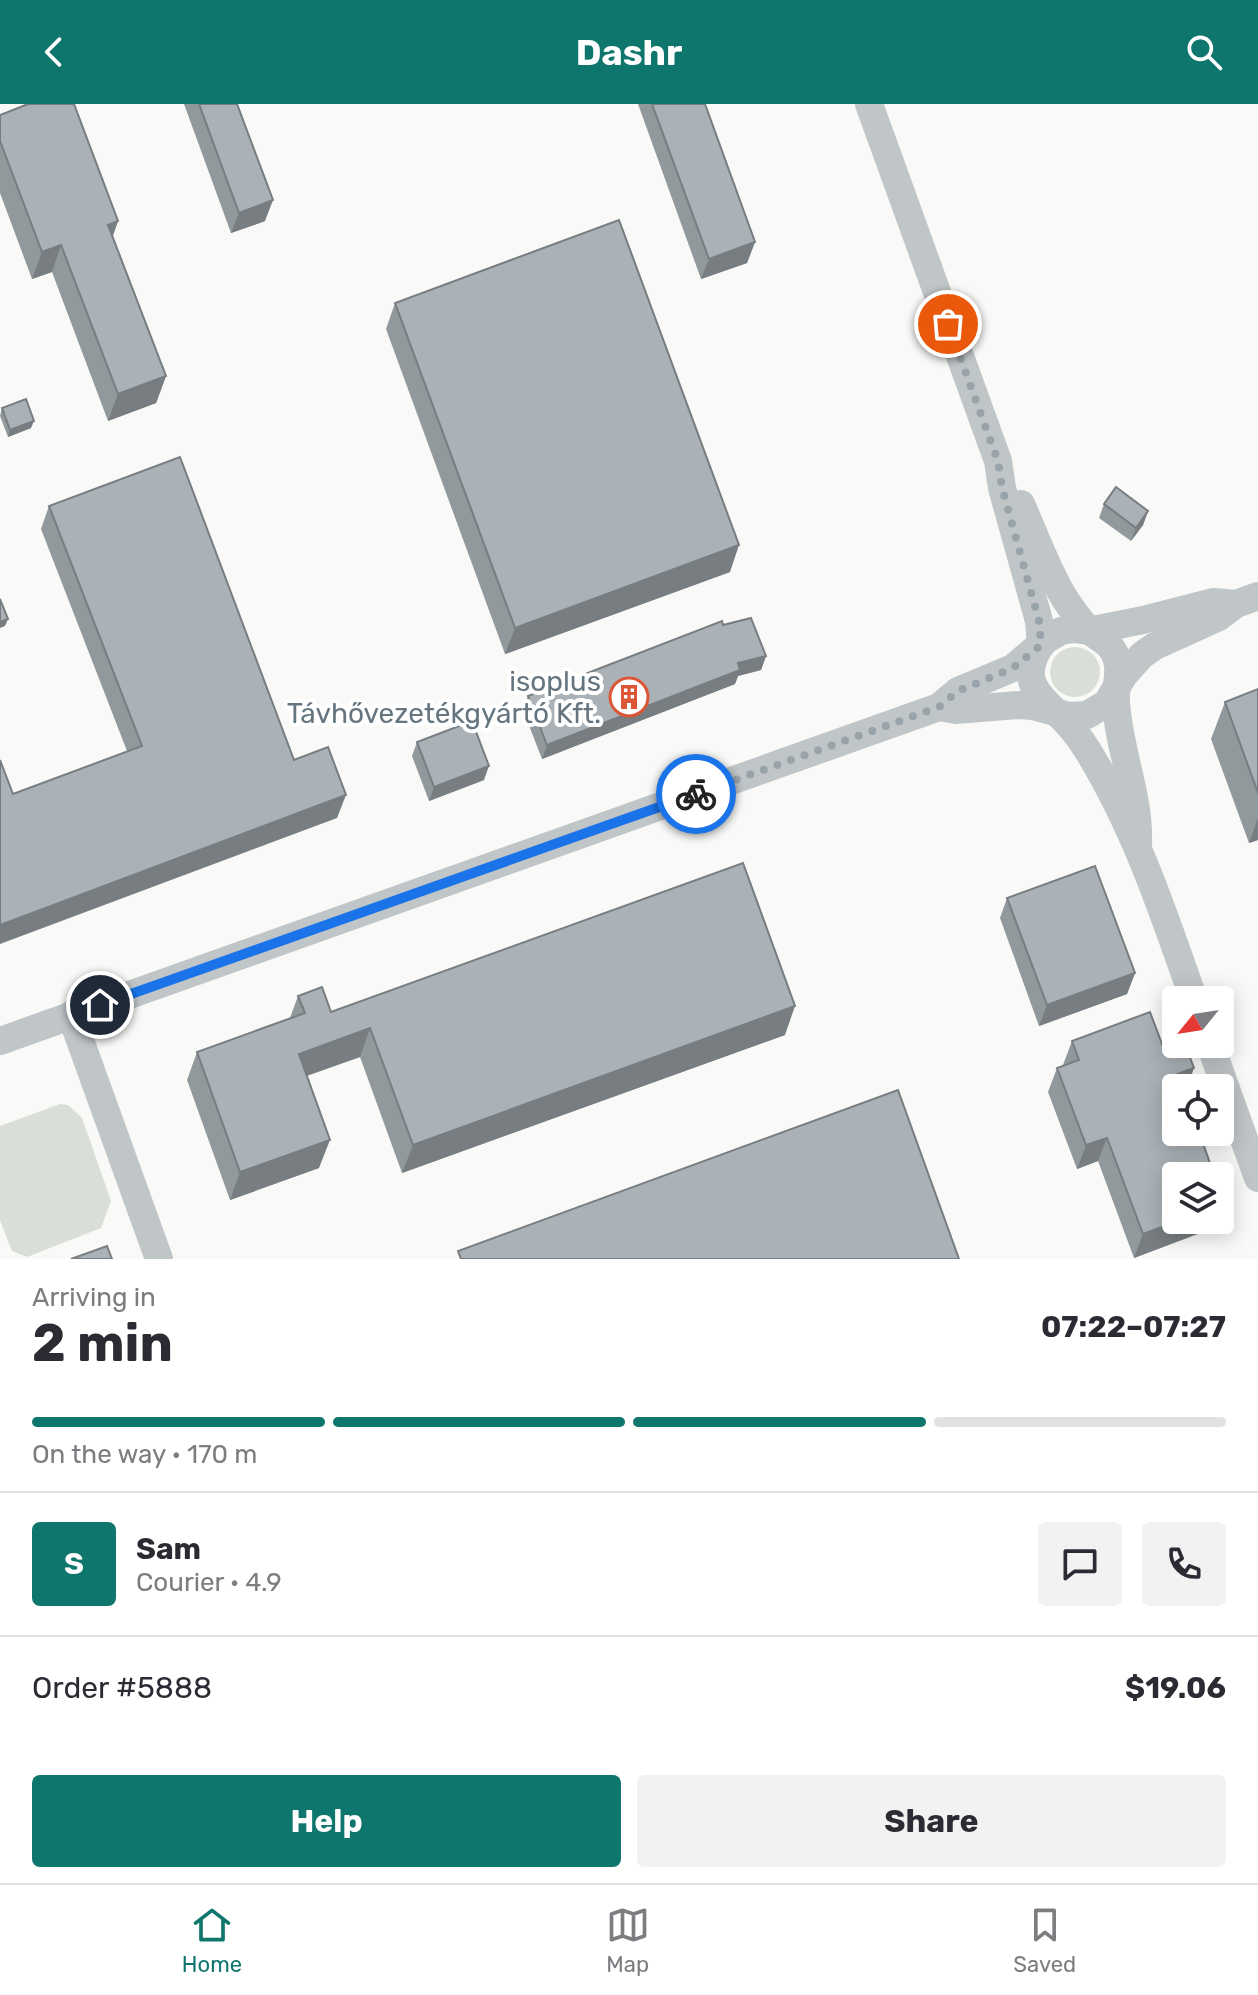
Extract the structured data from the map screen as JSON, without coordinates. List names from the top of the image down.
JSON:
{
  "places": {
    "building": ["isoplus Távhővezetékgyártó Kft."]
  },
  "north": "bottom left",
  "page": {
    "header": "Dashr",
    "heading": ["2 min", "Arriving in", "07:22–07:27"],
    "panel": [
      "Sam",
      "Courier · 4.9",
      "Order #5888",
      "$19.06"
    ],
    "bar": "On the way · 170 m",
    "round": "S",
    "buttons": ["Help", "Share"],
    "tabs": ["Home", "Map", "Saved"]
  }
}
